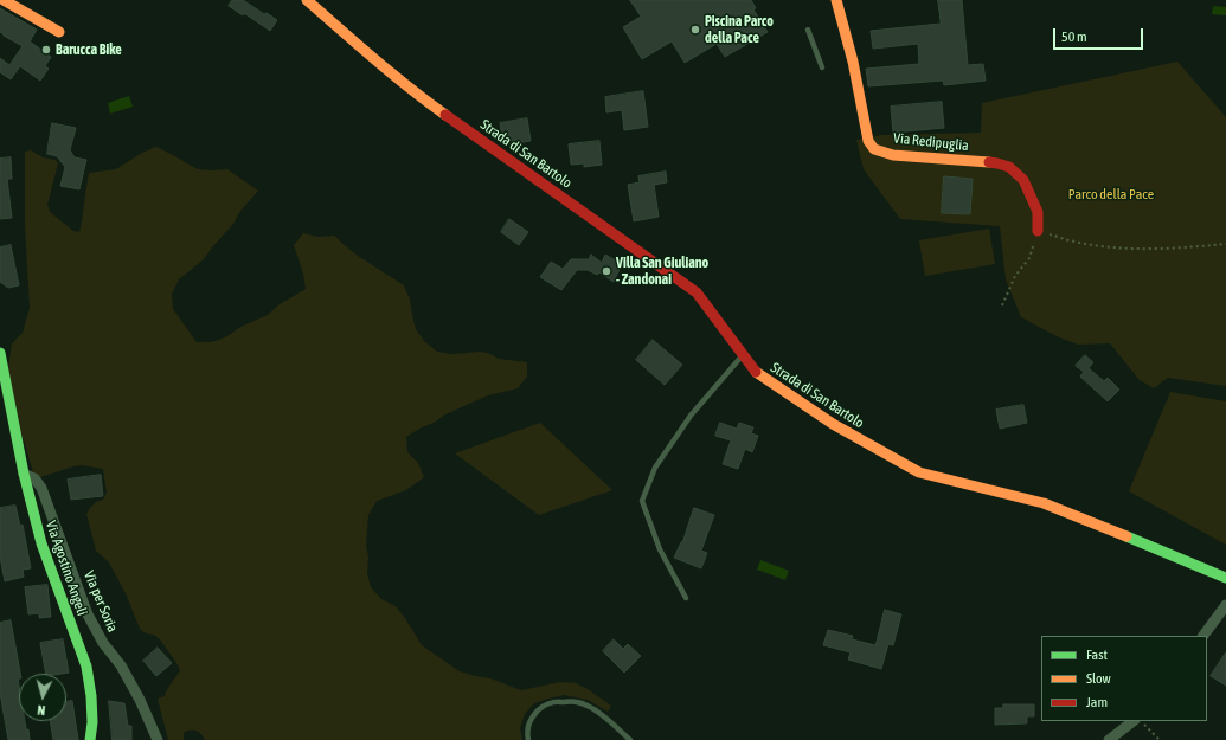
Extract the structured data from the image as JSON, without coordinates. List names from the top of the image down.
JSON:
{
  "streets": {
    "street": [
      "Via Redipuglia",
      "Strada di San Bartolo",
      "Via Agostino Angeli",
      "Via per Soria"
    ]
  },
  "crossings": [
    ["Via Agostino Angeli", "Via per Soria"]
  ],
  "parks": ["Parco della Pace"],
  "places": ["Piscina Parco della Pace", "Barucca Bike", "Villa San Giuliano - Zandonai"],
  "legend": ["Fast", "Slow", "Jam"],
  "scale_bar": "50 m",
  "north": "bottom"
}
